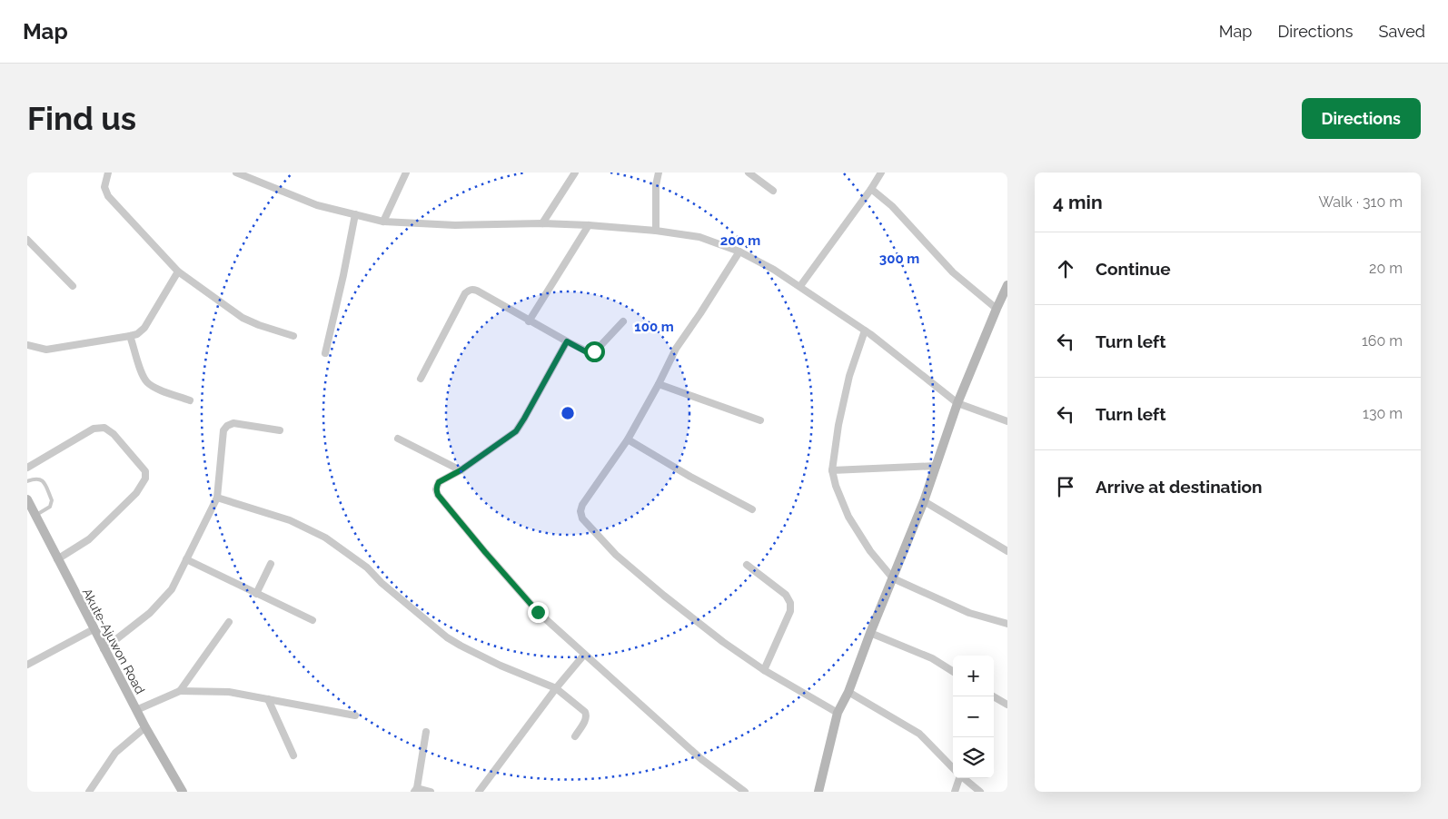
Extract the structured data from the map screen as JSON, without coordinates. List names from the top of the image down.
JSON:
{
  "streets": {
    "street": ["Akute-Ajuwon Road"]
  },
  "page": {
    "header": "Map",
    "nav": ["Map", "Directions", "Saved"],
    "buttons": "Directions",
    "title": "Find us",
    "heading": ["4 min", "Walk · 310 m"],
    "list": [
      ["Continue", "20 m"],
      ["Turn left", "160 m"],
      ["Turn left", "130 m"],
      "Arrive at destination"
    ],
    "map_buttons": ["+", "−"]
  },
  "rings": ["200 m", "300 m", "100 m"]
}
